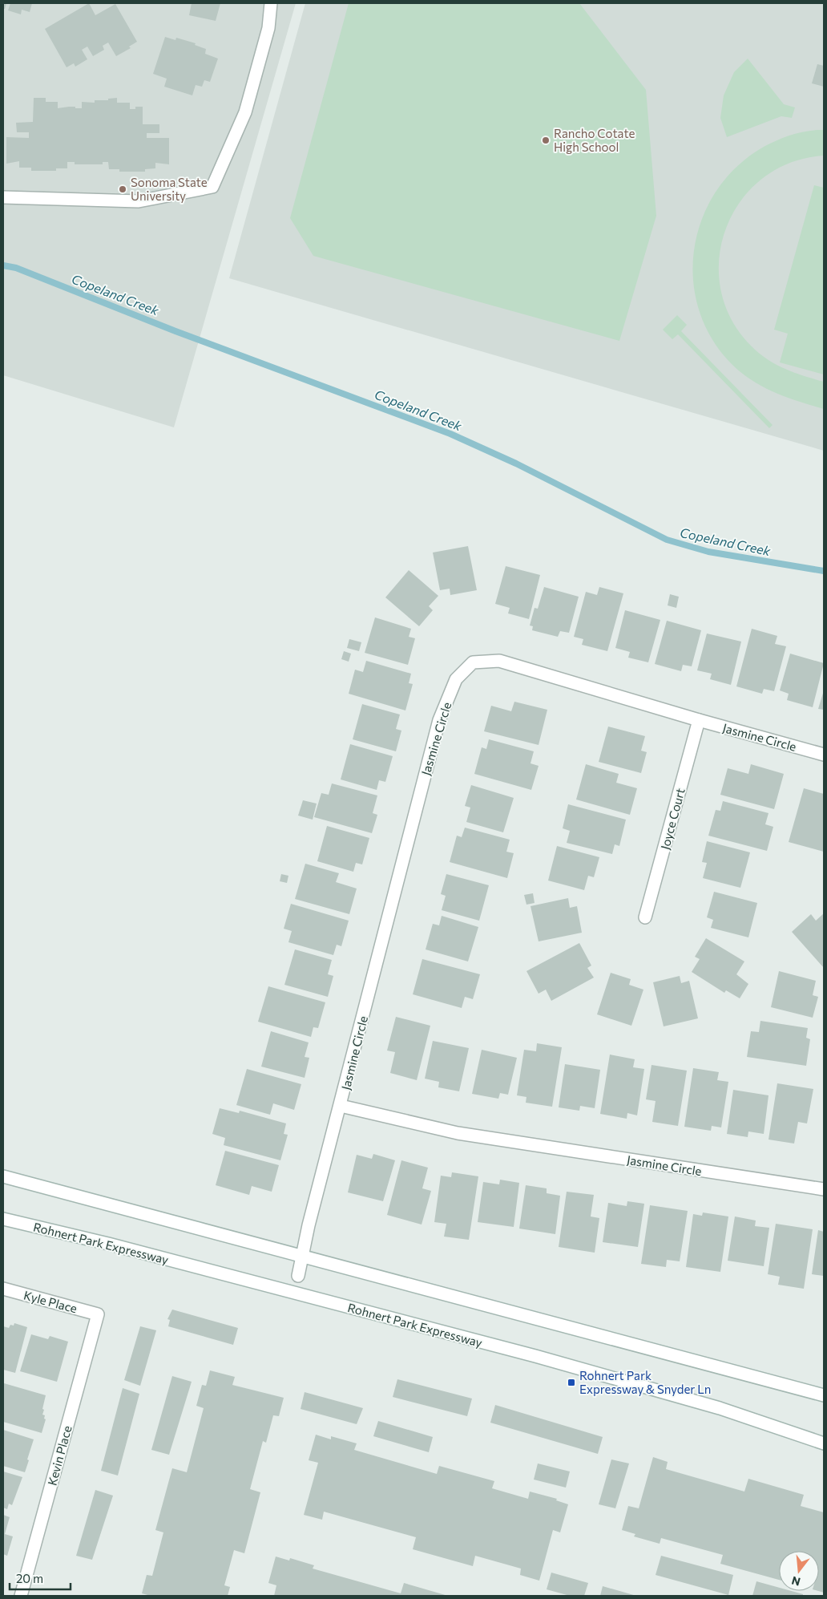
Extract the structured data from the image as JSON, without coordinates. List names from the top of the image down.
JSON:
{
  "streets": {
    "street": [
      "Jasmine Circle",
      "Joyce Court",
      "Rohnert Park Expressway",
      "Kyle Place",
      "Kevin Place"
    ]
  },
  "crossings": [
    ["Jasmine Circle", "Joyce Court"],
    ["Kyle Place", "Kevin Place"]
  ],
  "water": ["Copeland Creek"],
  "places": {
    "other": ["Rancho Cotate High School", "Sonoma State University"],
    "transit": ["Rohnert Park Expressway & Snyder Ln"]
  },
  "scale_bar": "20 m",
  "north": "bottom"
}
